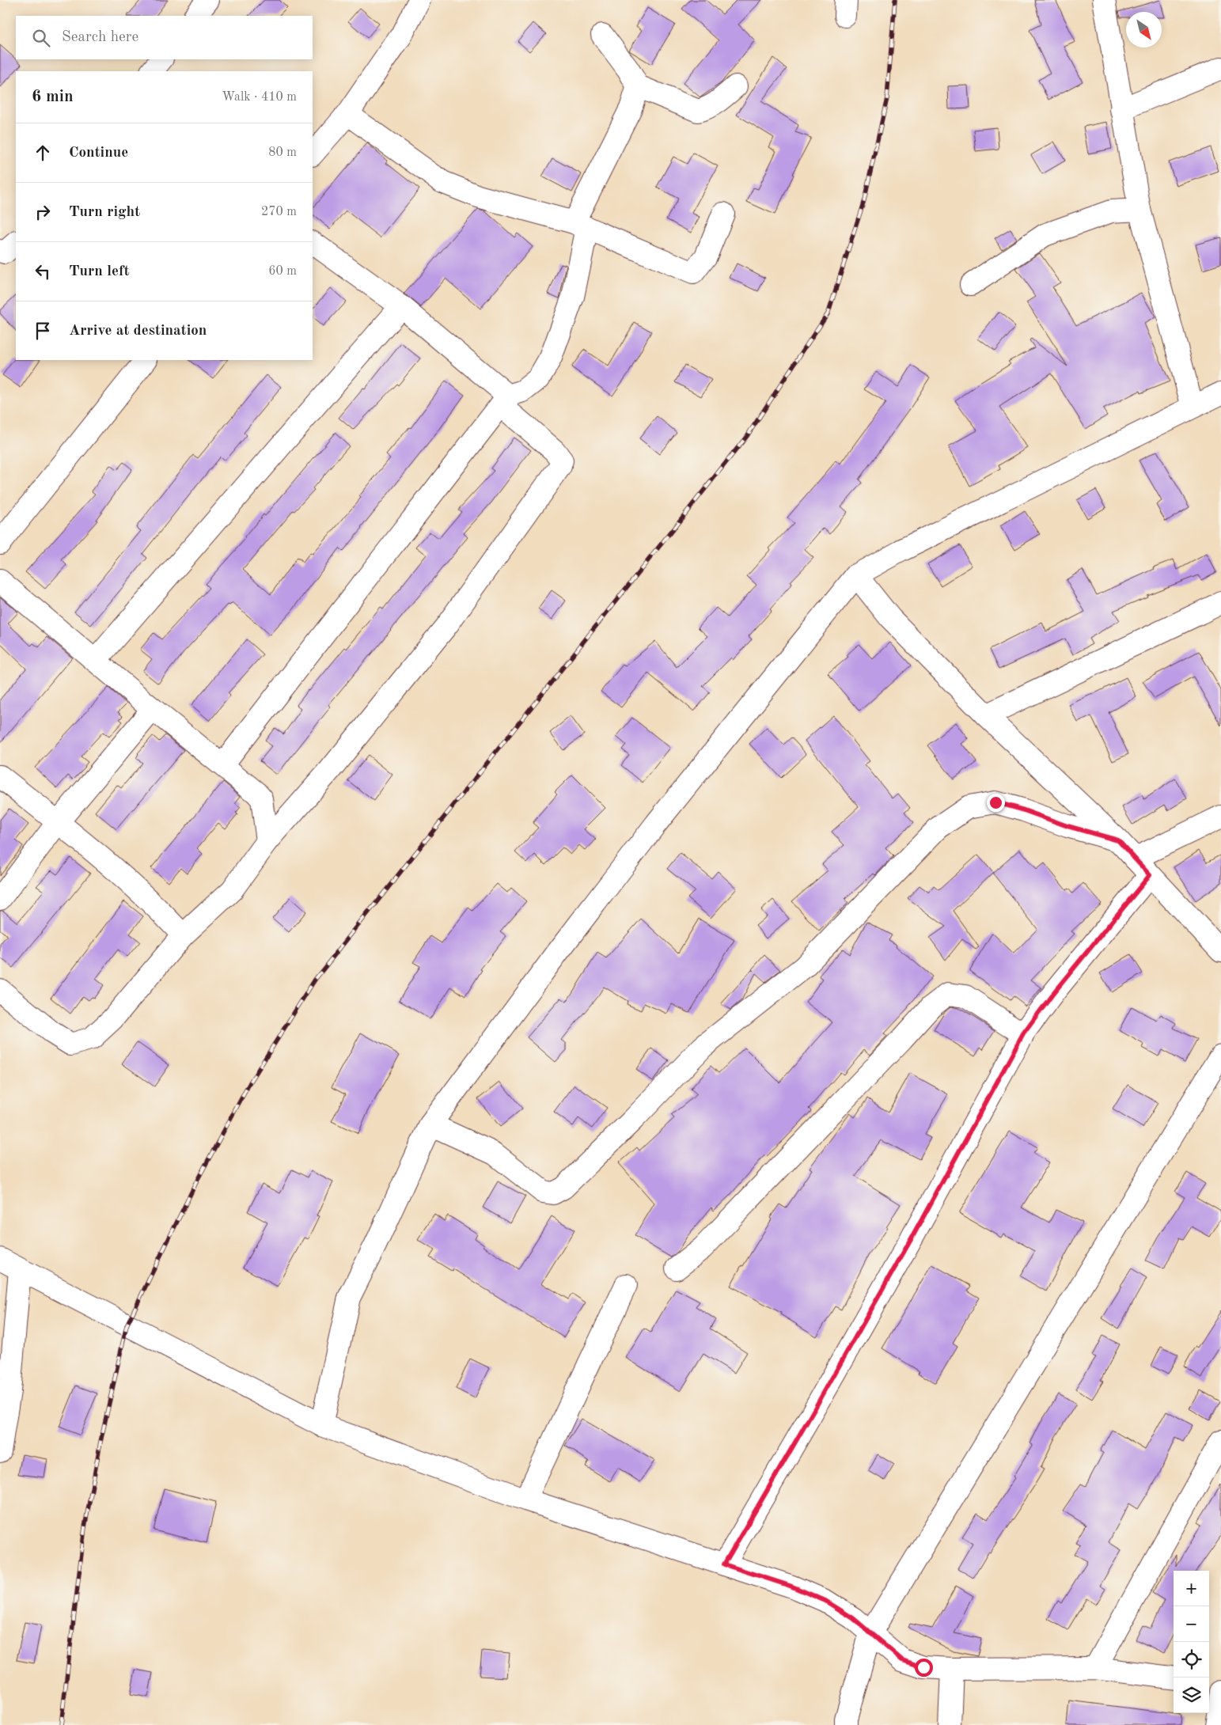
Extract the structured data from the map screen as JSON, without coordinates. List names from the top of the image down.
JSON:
{
  "north": "bottom right",
  "page": {
    "search": "Search here",
    "heading": ["6 min", "Walk · 410 m"],
    "list": [
      ["Continue", "80 m"],
      ["Turn right", "270 m"],
      ["Turn left", "60 m"],
      "Arrive at destination"
    ],
    "map_buttons": ["+", "−"]
  }
}
